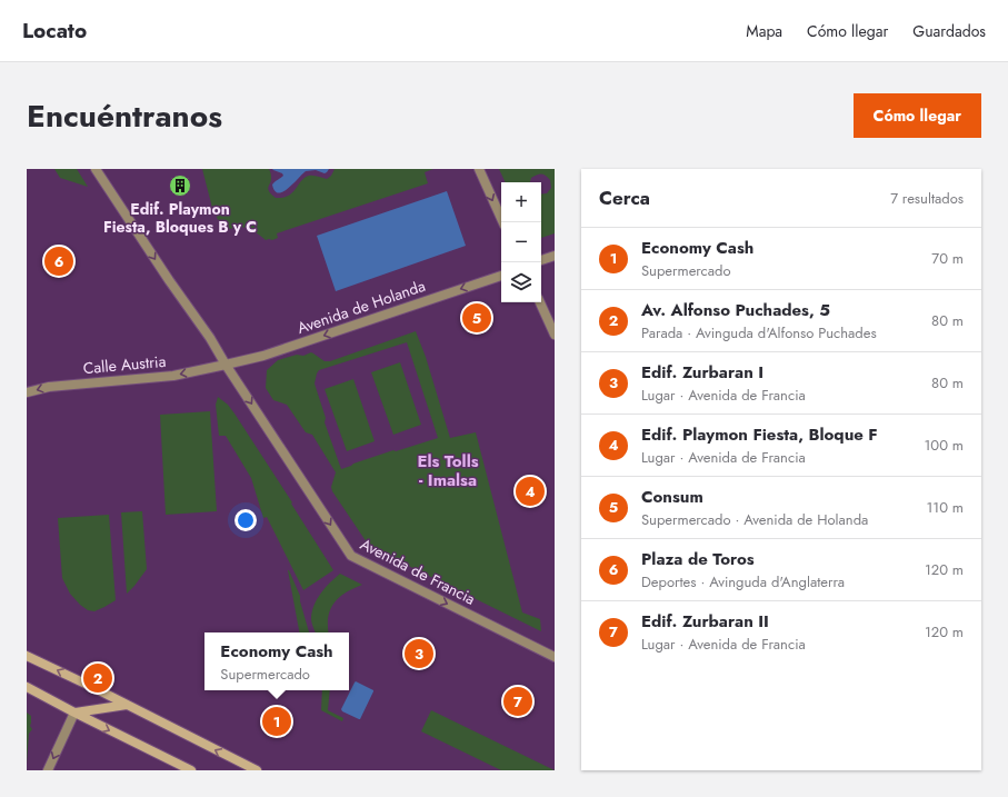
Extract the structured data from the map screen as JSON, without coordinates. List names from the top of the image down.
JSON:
{
  "streets": {
    "street": ["Avenida de Holanda", "Calle Austria", "Avenida de Francia"]
  },
  "crossings": [
    ["Avenida de Holanda", "Calle Austria"],
    ["Avenida de Holanda", "Avenida de Francia"],
    ["Calle Austria", "Avenida de Francia"]
  ],
  "one_way": ["Avenida de Holanda", "Calle Austria", "Avenida de Francia"],
  "districts": ["Els Tolls - Imalsa"],
  "places": {
    "building": ["Edif. Playmon Fiesta, Bloques B y C"]
  },
  "page": {
    "header": "Locato",
    "nav": ["Mapa", "Cómo llegar", "Guardados"],
    "title": "Encuéntranos",
    "buttons": "Cómo llegar",
    "heading": ["Cerca", "7 resultados"],
    "map_buttons": ["+", "−"],
    "list": [
      {
        "mark": "1",
        "name": "Economy Cash",
        "note": "Supermercado",
        "value": "70 m"
      },
      {
        "mark": "2",
        "name": "Av. Alfonso Puchades, 5",
        "note": "Parada · Avinguda d'Alfonso Puchades",
        "value": "80 m"
      },
      {
        "mark": "3",
        "name": "Edif. Zurbaran I",
        "note": "Lugar · Avenida de Francia",
        "value": "80 m"
      },
      {
        "mark": "4",
        "name": "Edif. Playmon Fiesta, Bloque F",
        "note": "Lugar · Avenida de Francia",
        "value": "100 m"
      },
      {
        "mark": "5",
        "name": "Consum",
        "note": "Supermercado · Avenida de Holanda",
        "value": "110 m"
      },
      {
        "mark": "6",
        "name": "Plaza de Toros",
        "note": "Deportes · Avinguda d'Anglaterra",
        "value": "120 m"
      },
      {
        "mark": "7",
        "name": "Edif. Zurbaran II",
        "note": "Lugar · Avenida de Francia",
        "value": "120 m"
      }
    ],
    "pins": [
      "6",
      "5",
      "4",
      "3",
      "2",
      "7",
      "1"
    ],
    "popup": ["Economy Cash", "Supermercado"]
  }
}
